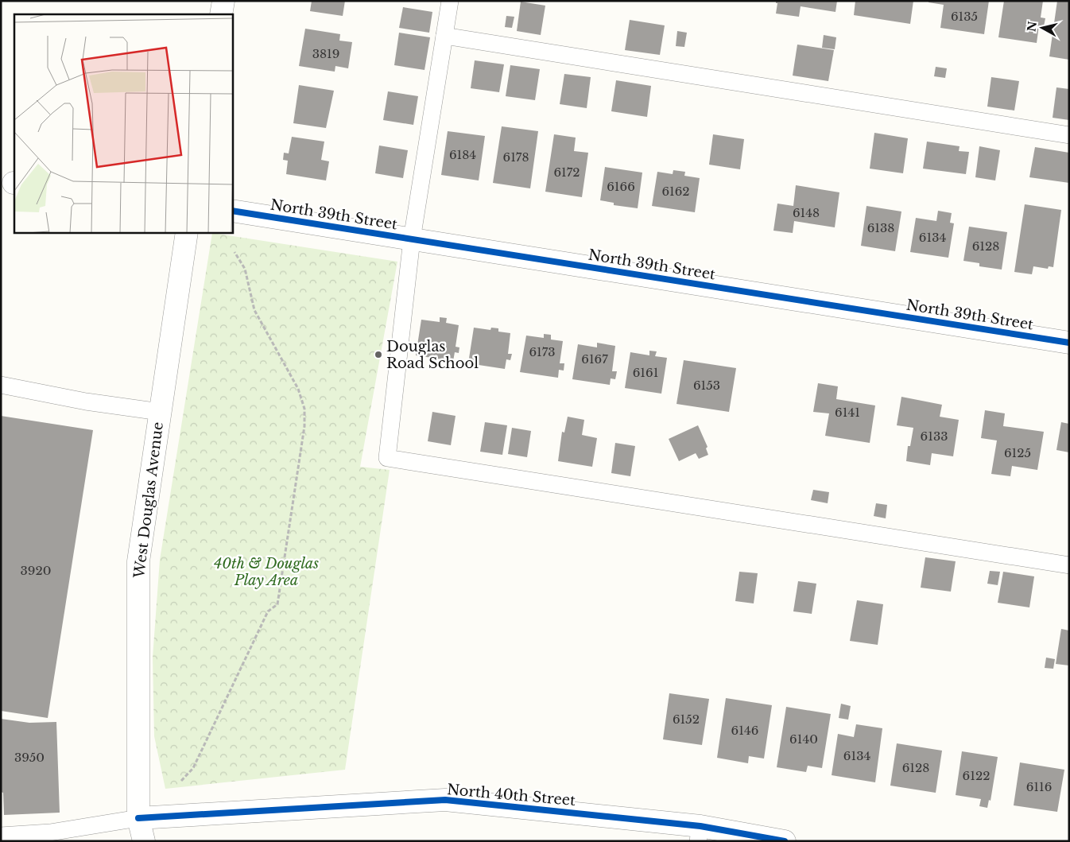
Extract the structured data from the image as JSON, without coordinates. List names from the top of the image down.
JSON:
{
  "streets": {
    "street": ["North 39th Street", "West Douglas Avenue", "North 40th Street"]
  },
  "crossings": [
    ["West Douglas Avenue", "North 40th Street"]
  ],
  "parks": ["40th & Douglas Play Area"],
  "places": ["Douglas Road School"],
  "house_numbers": [
    "6135",
    "3819",
    "6184",
    "6178",
    "6172",
    "6166",
    "6162",
    "6148",
    "6138",
    "6134",
    "6128",
    "6173",
    "6167",
    "6161",
    "6153",
    "6141",
    "6133",
    "6125",
    "3920",
    "6152",
    "6146",
    "6140",
    "6134",
    "3950",
    "6128",
    "6122",
    "6116"
  ],
  "north": "left"
}
